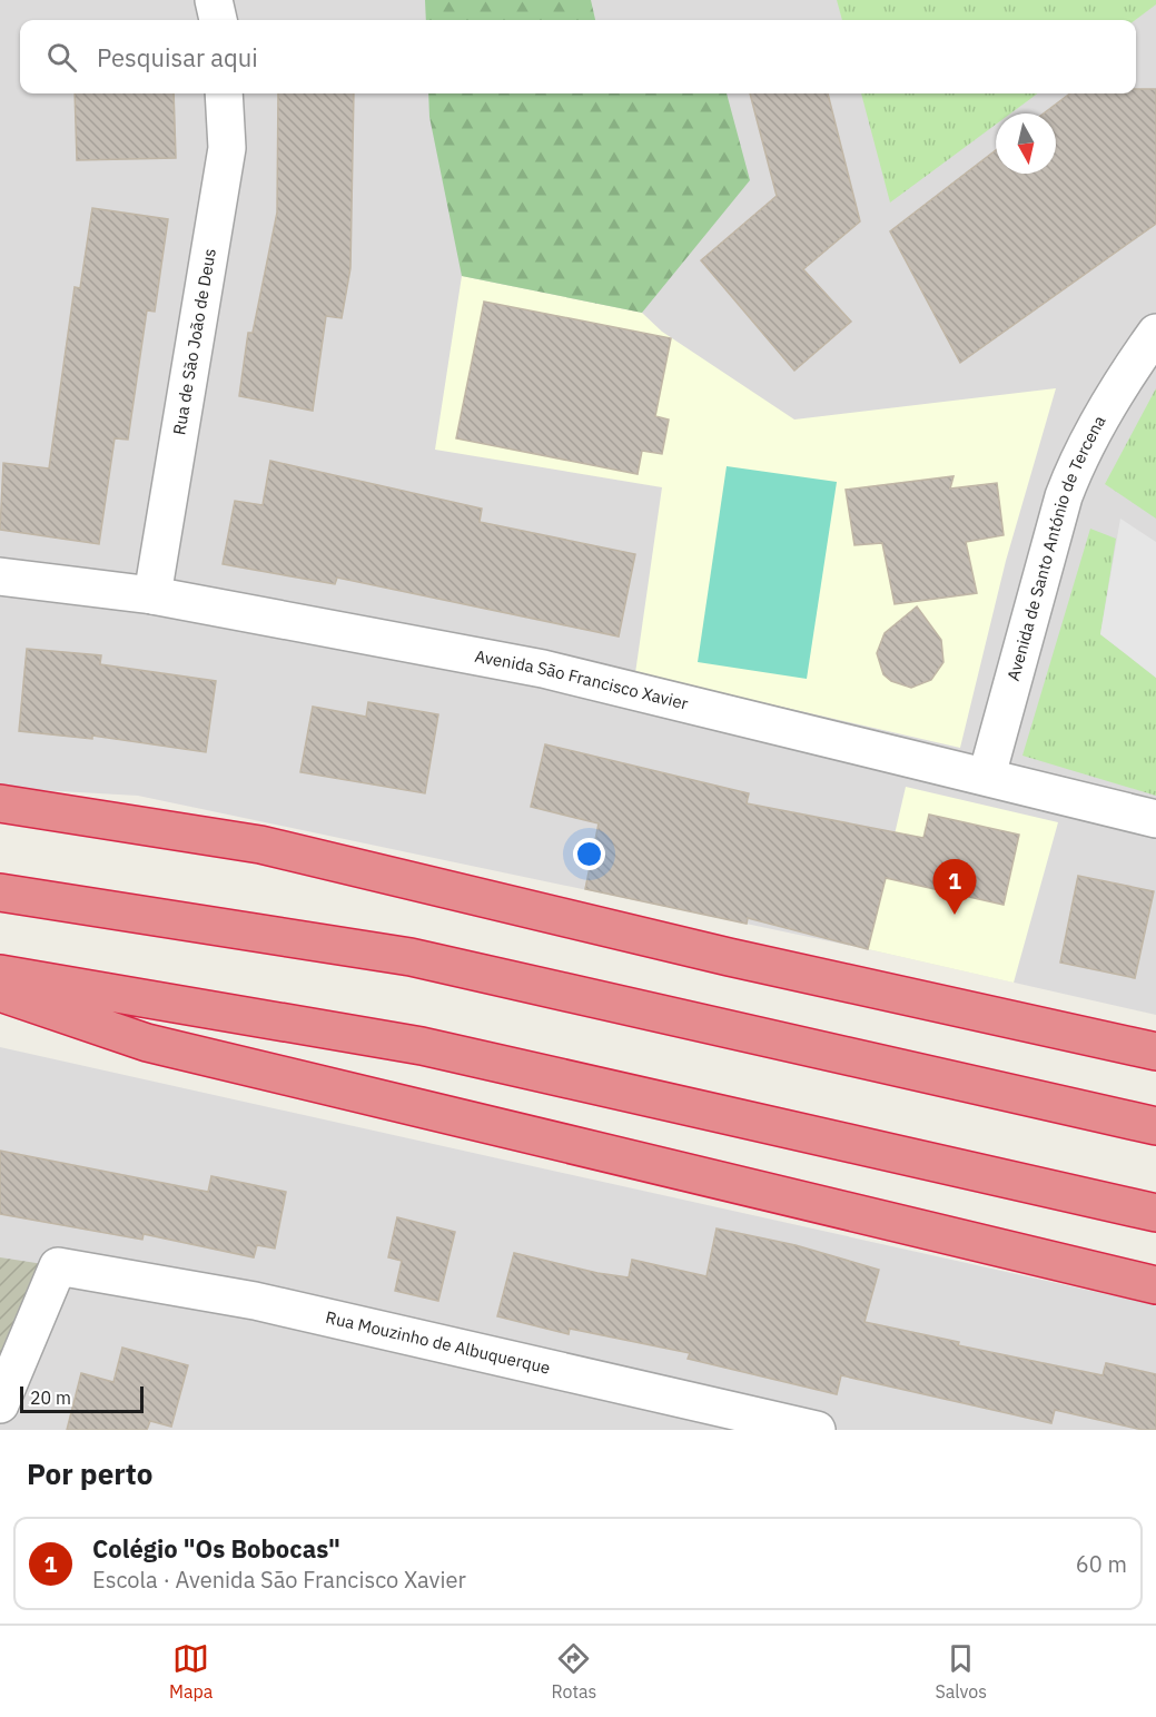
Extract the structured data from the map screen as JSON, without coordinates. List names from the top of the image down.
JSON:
{
  "streets": {
    "street": [
      "Rua de São João de Deus",
      "Avenida de Santo António de Tercena",
      "Avenida São Francisco Xavier",
      "Rua Mouzinho de Albuquerque"
    ]
  },
  "crossings": [
    ["Rua de São João de Deus", "Avenida São Francisco Xavier"],
    ["Avenida de Santo António de Tercena", "Avenida São Francisco Xavier"]
  ],
  "scale_bar": "20 m",
  "north": "bottom",
  "page": {
    "search": "Pesquisar aqui",
    "pins": "1",
    "scale": "20 m",
    "heading": "Por perto",
    "list": [
      {
        "mark": "1",
        "name": "Colégio \"Os Bobocas\"",
        "note": "Escola · Avenida São Francisco Xavier",
        "value": "60 m"
      }
    ],
    "nav": ["Mapa", "Rotas", "Salvos"]
  }
}
